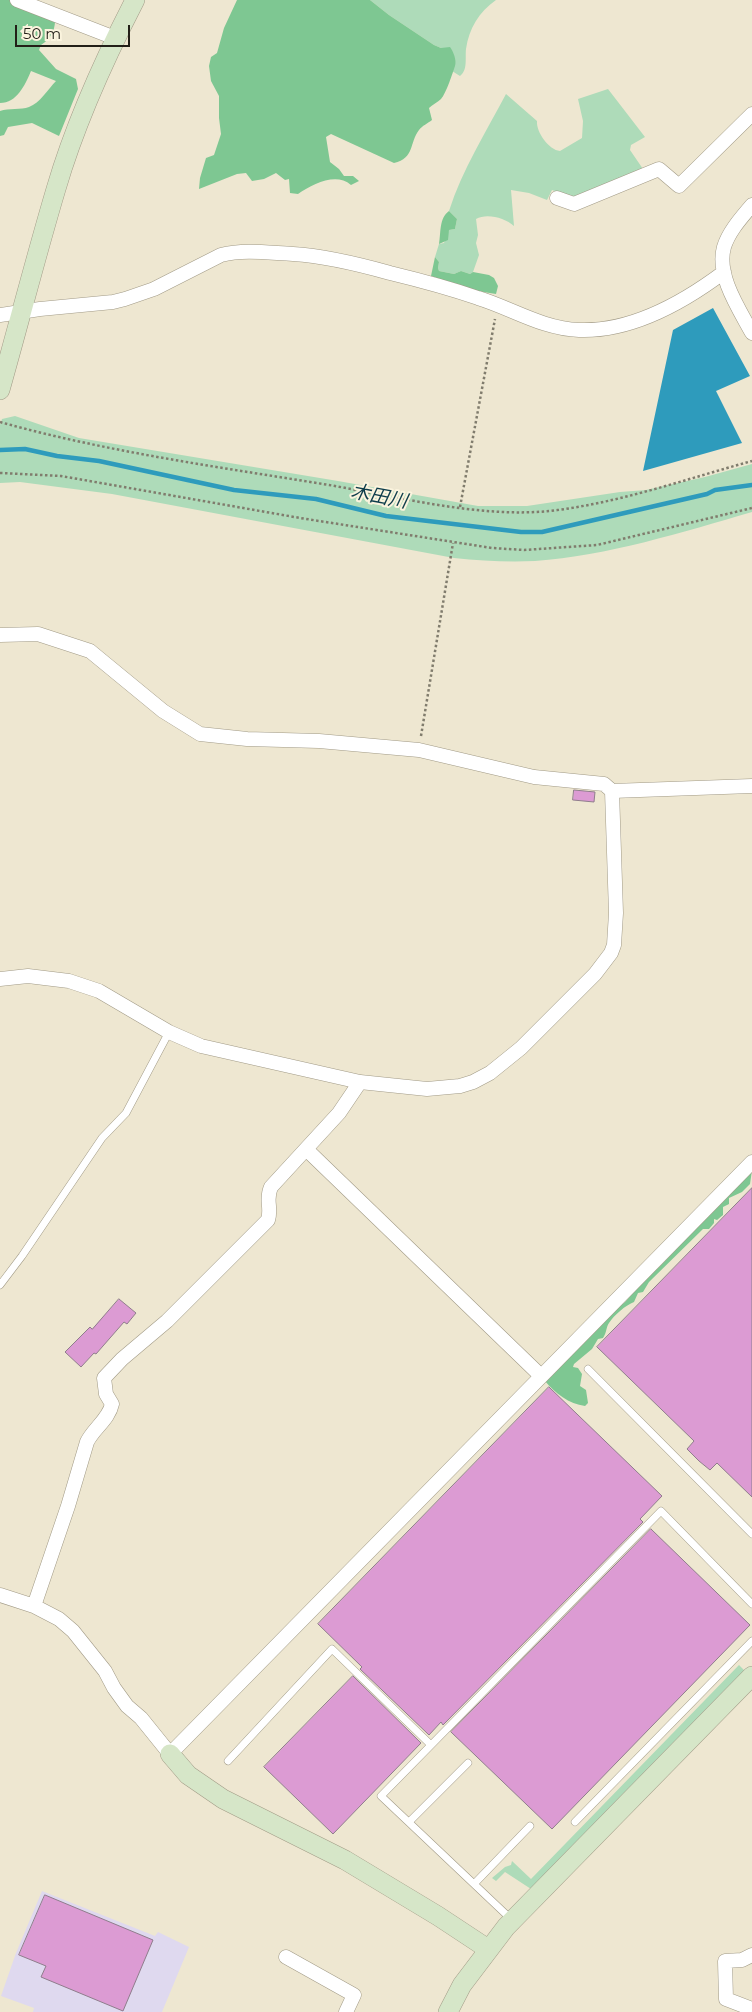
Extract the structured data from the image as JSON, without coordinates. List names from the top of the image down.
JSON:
{
  "water": ["木田川"],
  "scale_bar": "50 m"
}
